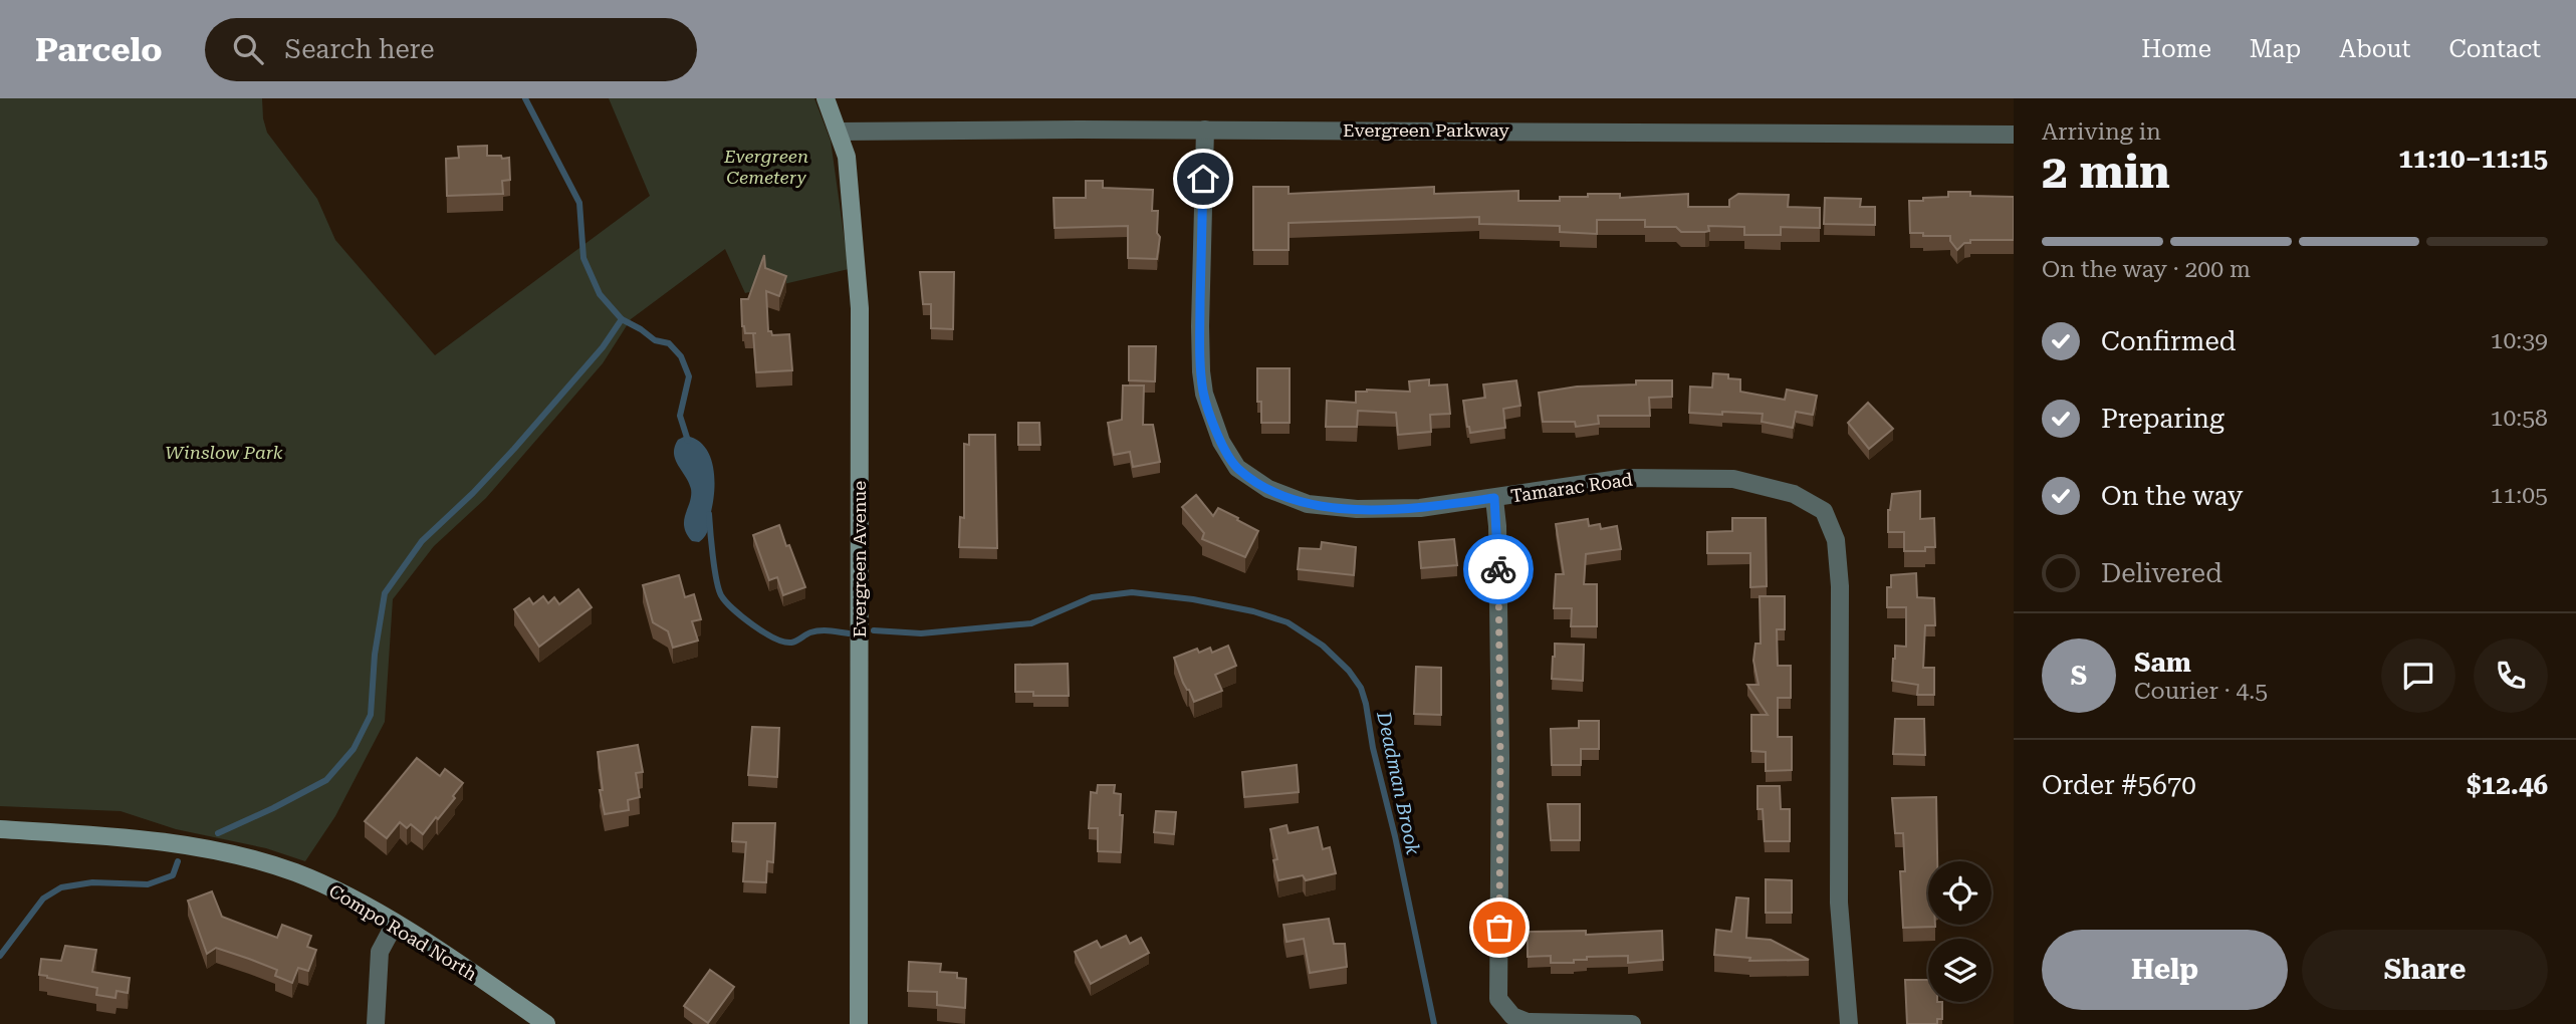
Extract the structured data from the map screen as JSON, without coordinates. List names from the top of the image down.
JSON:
{
  "streets": {
    "main road": ["Evergreen Avenue", "Compo Road North"],
    "street": ["Evergreen Parkway", "Tamarac Road"]
  },
  "crossings": [
    ["Evergreen Parkway", "Tamarac Road"],
    ["Evergreen Parkway", "Evergreen Avenue"]
  ],
  "water": ["Deadman Brook"],
  "parks": ["Evergreen Cemetery", "Winslow Park"],
  "page": {
    "header": "Parcelo",
    "search": "Search here",
    "nav": [
      "Home",
      "Map",
      "About",
      "Contact"
    ],
    "heading": ["2 min", "Arriving in", "11:10–11:15"],
    "panel": [
      "Sam",
      "Courier · 4.5",
      "Order #5670",
      "$12.46"
    ],
    "bar": "On the way · 200 m",
    "list": [
      ["Confirmed", "10:39"],
      ["Preparing", "10:58"],
      ["On the way", "11:05"],
      "Delivered"
    ],
    "round": "S",
    "buttons": ["Help", "Share"]
  }
}
